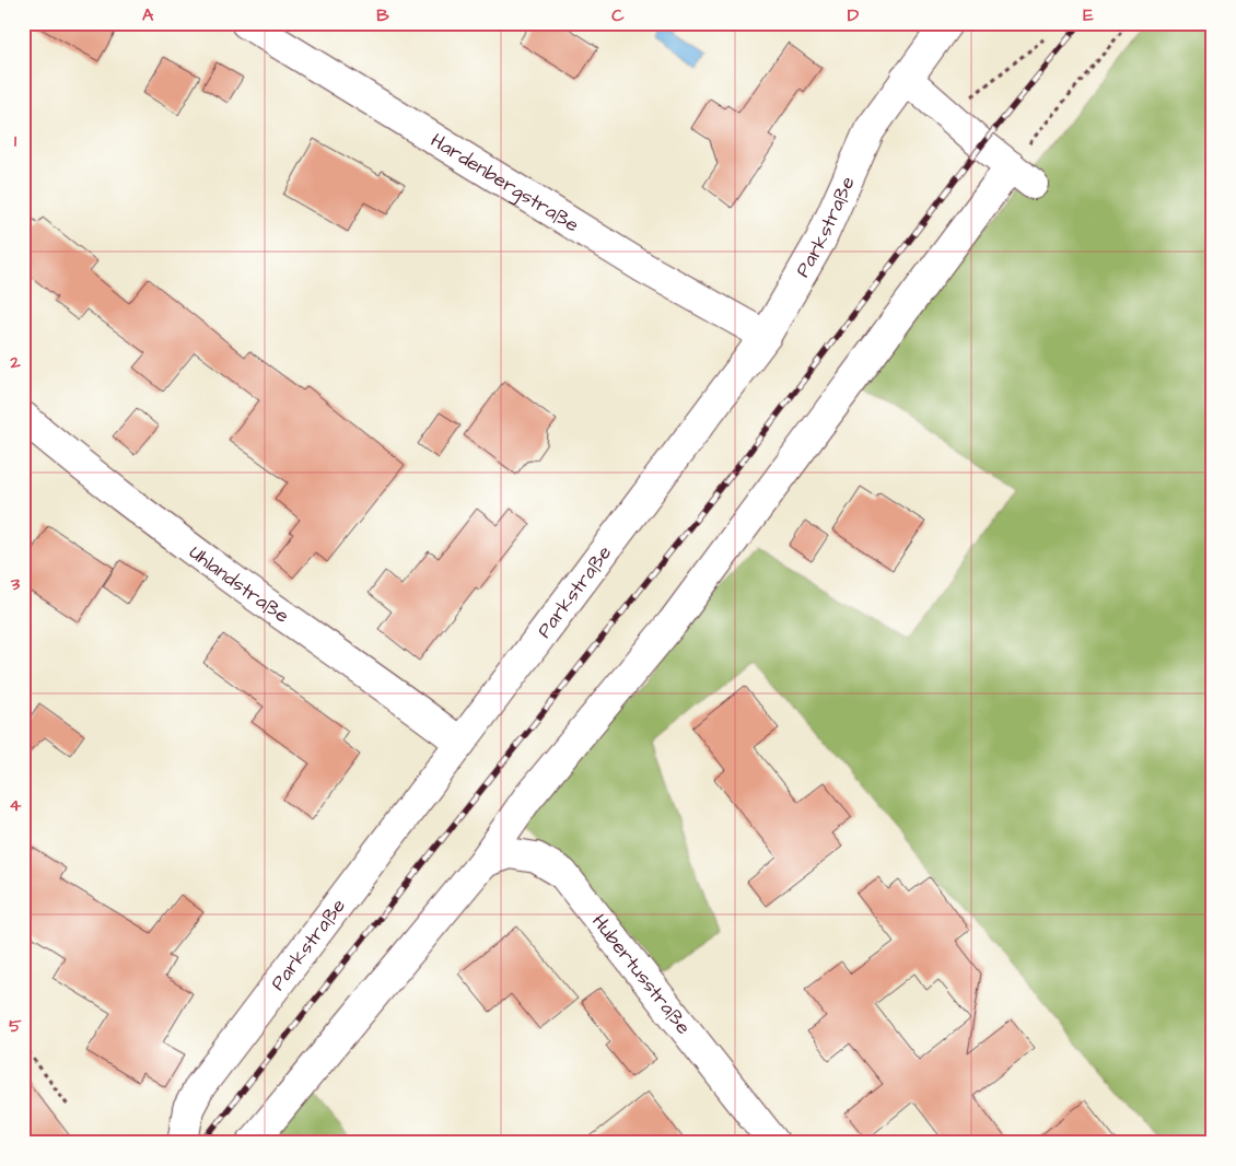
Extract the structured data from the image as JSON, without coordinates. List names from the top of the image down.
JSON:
{
  "streets": {
    "street": [
      "Hardenbergstraße",
      "Parkstraße",
      "Uhlandstraße",
      "Hubertusstraße"
    ]
  },
  "crossings": [
    ["Hardenbergstraße", "Parkstraße"],
    ["Parkstraße", "Uhlandstraße"]
  ],
  "grid": {
    "columns": [
      "A",
      "B",
      "C",
      "D",
      "E"
    ],
    "rows": [
      "1",
      "2",
      "3",
      "4",
      "5"
    ]
  }
}
